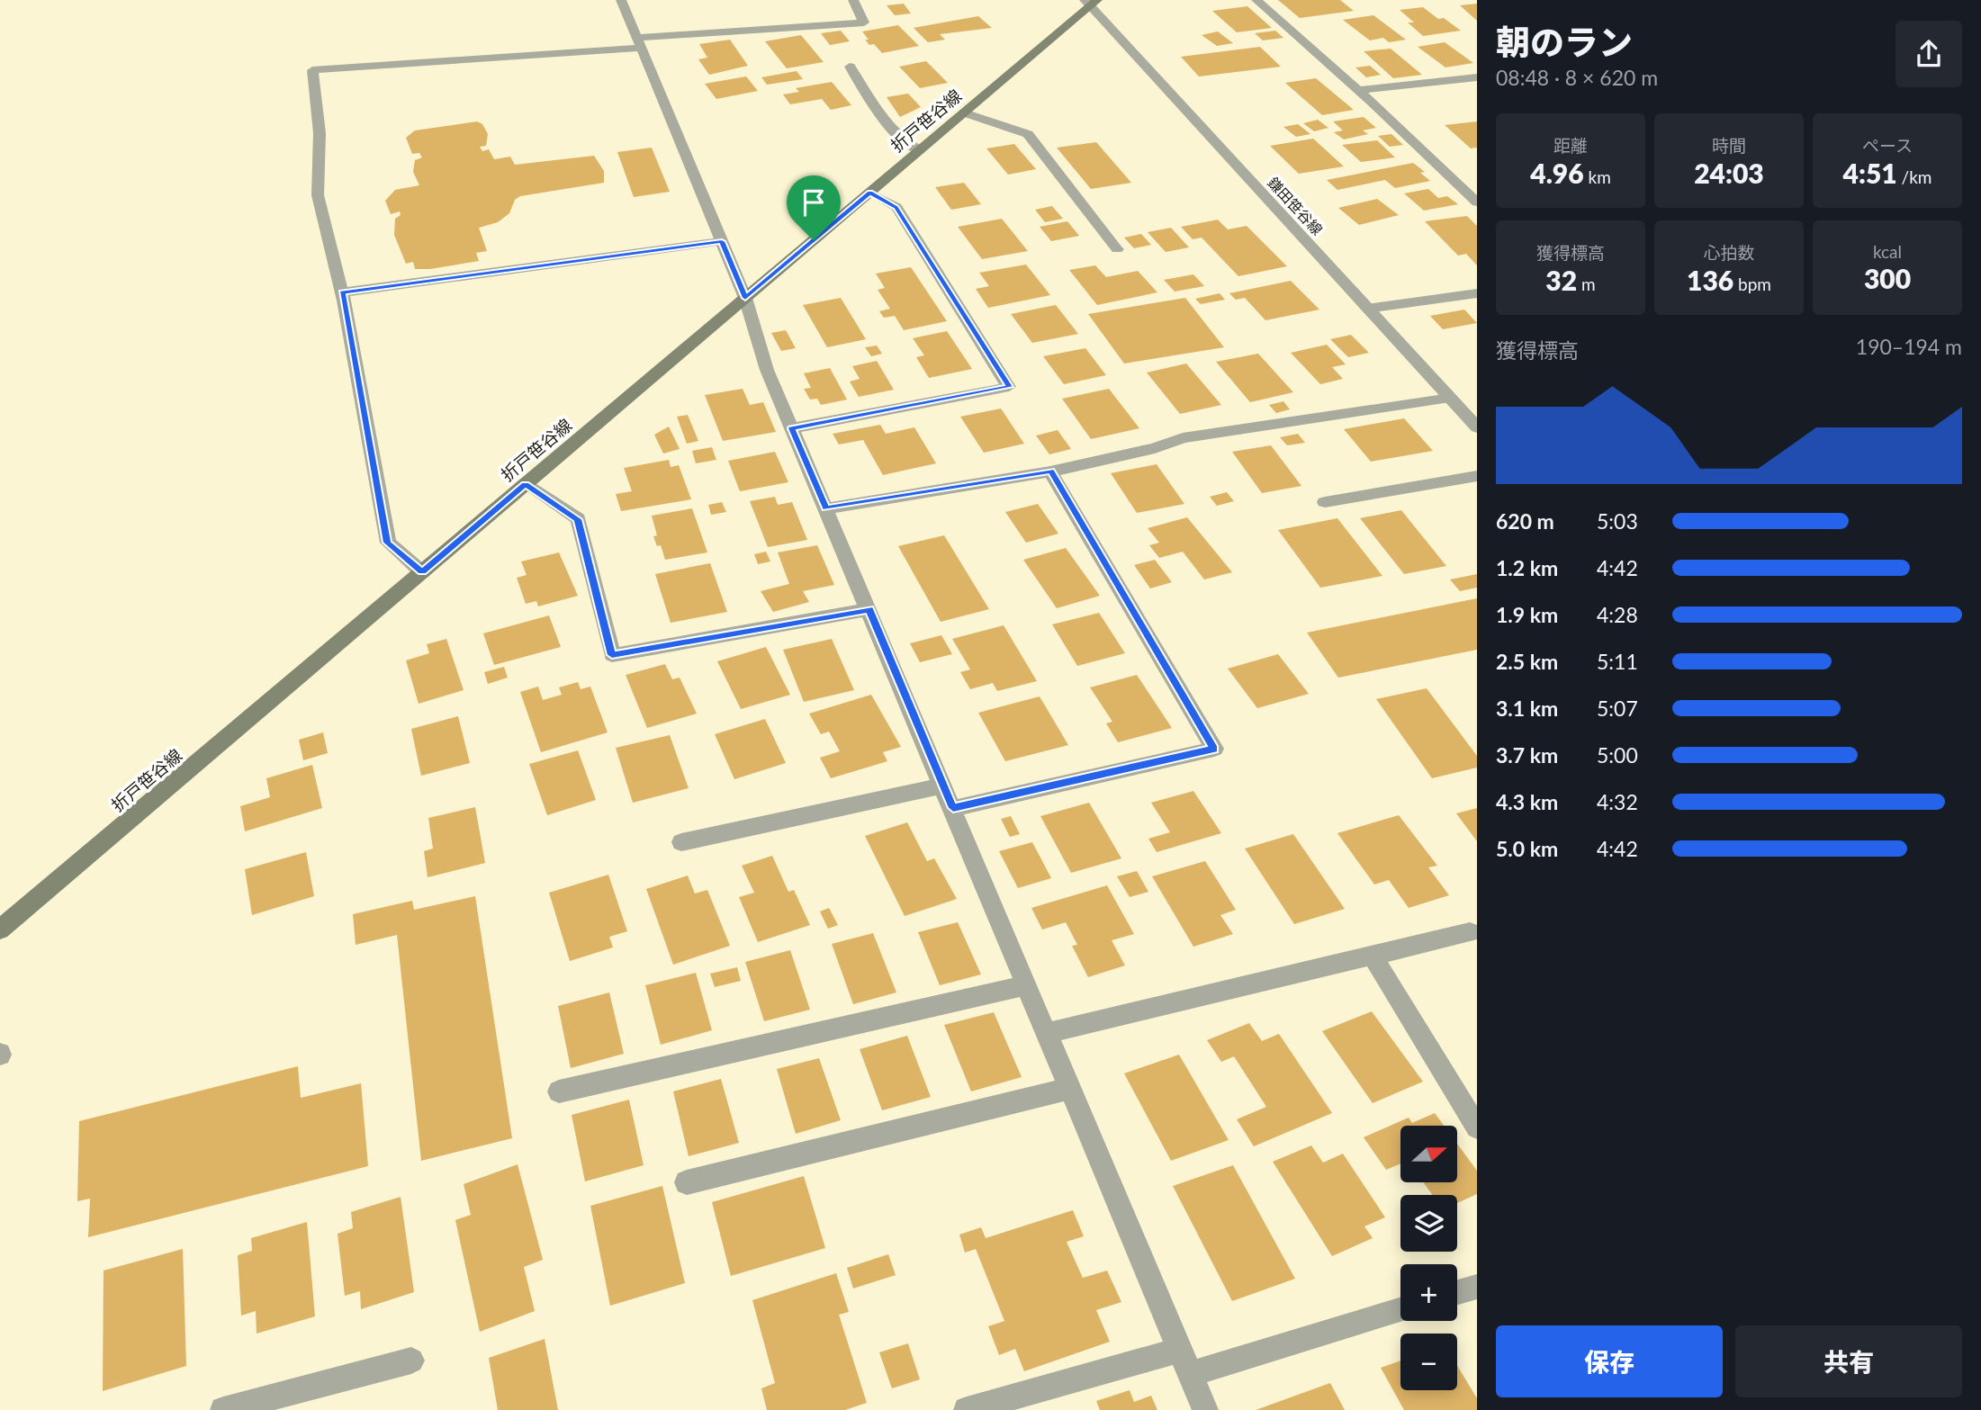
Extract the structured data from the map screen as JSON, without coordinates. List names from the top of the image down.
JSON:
{
  "streets": {
    "main road": ["折戸笹谷線"],
    "street": ["鎌田笹谷線"]
  },
  "crossings": [
    ["折戸笹谷線", "鎌田笹谷線"]
  ],
  "north": "right",
  "page": {
    "heading": ["朝のラン", "08:48 · 8 × 620 m"],
    "stats": [
      ["距離", "4.96 km"],
      ["時間", "24:03"],
      ["ペース", "4:51 /km"],
      ["獲得標高", "32 m"],
      ["心拍数", "136 bpm"],
      ["kcal", "300"]
    ],
    "chart": ["獲得標高", "190–194 m"],
    "list": [
      {
        "name": "620 m",
        "note": "5:03"
      },
      {
        "name": "1.2 km",
        "note": "4:42"
      },
      {
        "name": "1.9 km",
        "note": "4:28"
      },
      {
        "name": "2.5 km",
        "note": "5:11"
      },
      {
        "name": "3.1 km",
        "note": "5:07"
      },
      {
        "name": "3.7 km",
        "note": "5:00"
      },
      {
        "name": "4.3 km",
        "note": "4:32"
      },
      {
        "name": "5.0 km",
        "note": "4:42"
      }
    ],
    "map_buttons": ["+", "−"],
    "buttons": ["保存", "共有"]
  }
}
